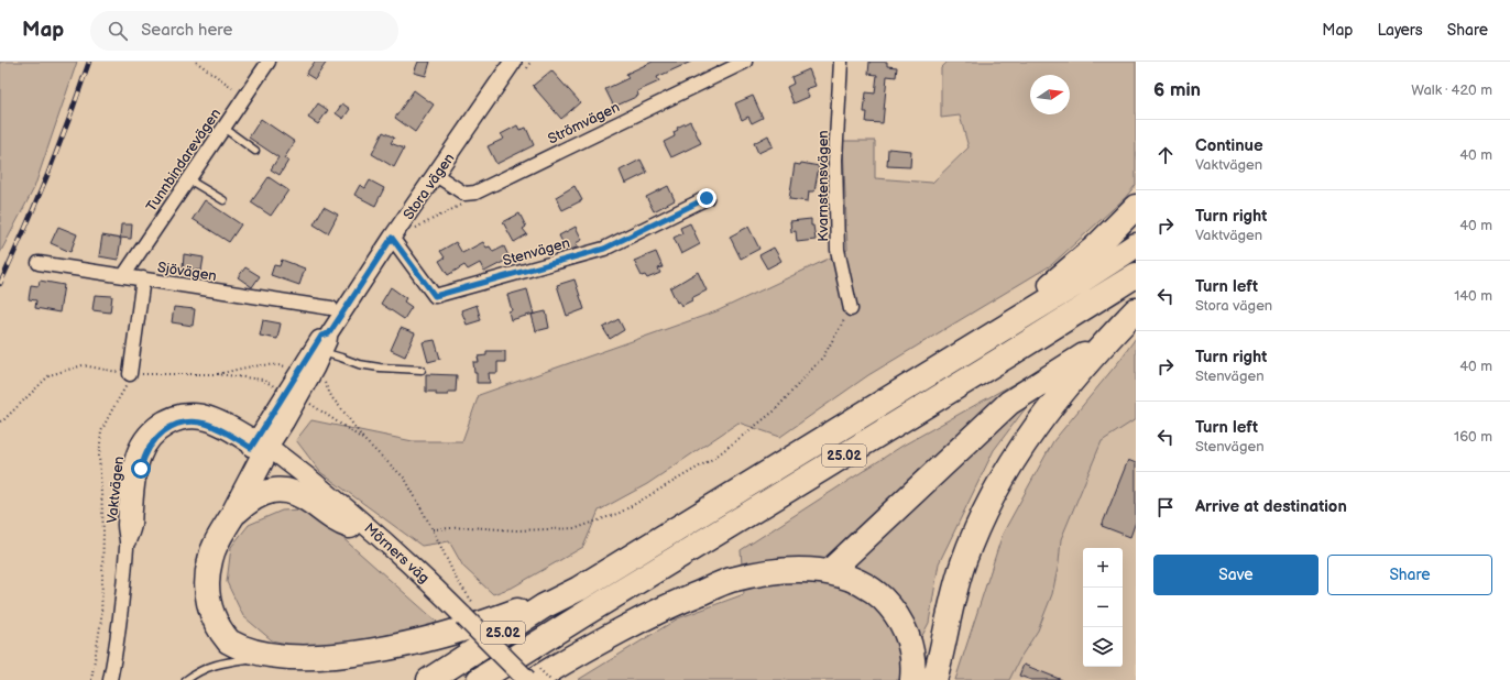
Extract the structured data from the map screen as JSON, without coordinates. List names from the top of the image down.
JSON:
{
  "streets": {
    "highway": ["25.02"],
    "main road": ["Mörners väg"],
    "street": [
      "Strömvägen",
      "Tunnbindarevägen",
      "Stora vägen",
      "Kvarnstensvägen",
      "Stenvägen",
      "Sjövägen",
      "Vaktvägen"
    ]
  },
  "crossings": [
    ["Tunnbindarevägen", "Sjövägen"],
    ["Stora vägen", "Stenvägen"],
    ["Stora vägen", "Vaktvägen"],
    ["Stora vägen", "Mörners väg"],
    ["Vaktvägen", "Mörners väg"]
  ],
  "north": "right",
  "page": {
    "header": "Map",
    "search": "Search here",
    "nav": ["Map", "Layers", "Share"],
    "heading": ["6 min", "Walk · 420 m"],
    "list": [
      ["Continue", "Vaktvägen", "40 m"],
      ["Turn right", "Vaktvägen", "40 m"],
      ["Turn left", "Stora vägen", "140 m"],
      ["Turn right", "Stenvägen", "40 m"],
      ["Turn left", "Stenvägen", "160 m"],
      "Arrive at destination"
    ],
    "buttons": ["Save", "Share"],
    "map_buttons": ["+", "−"]
  }
}
